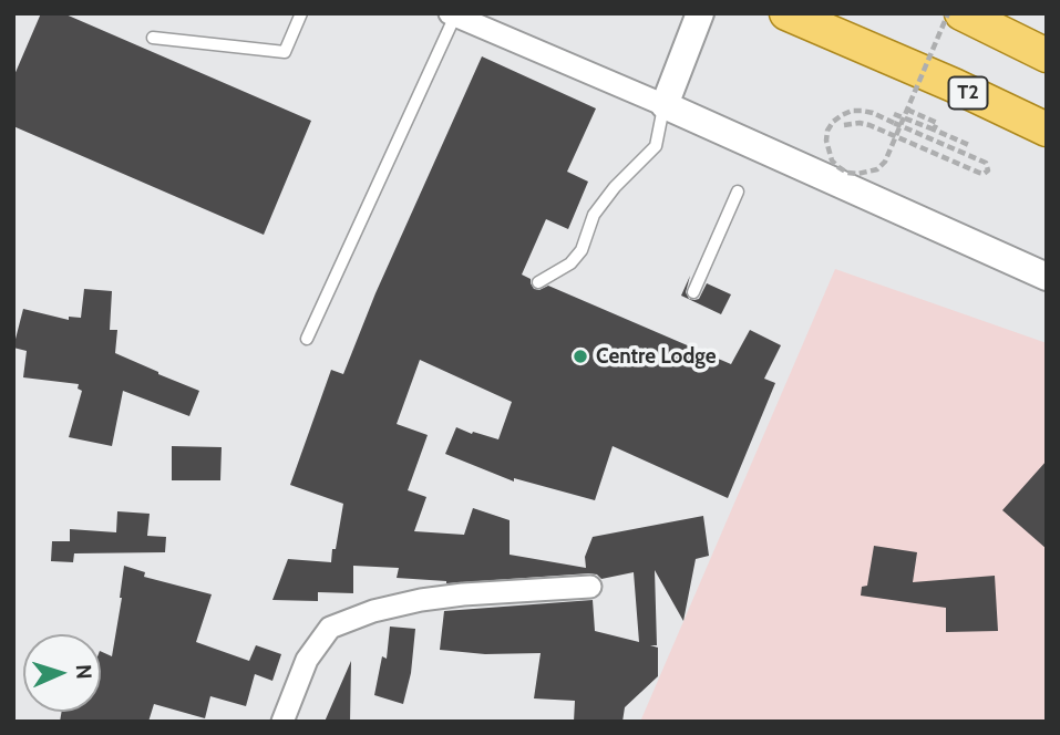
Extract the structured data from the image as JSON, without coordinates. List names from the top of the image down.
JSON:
{
  "streets": {
    "main road": ["T2"]
  },
  "places": ["Centre Lodge"],
  "north": "right"
}
